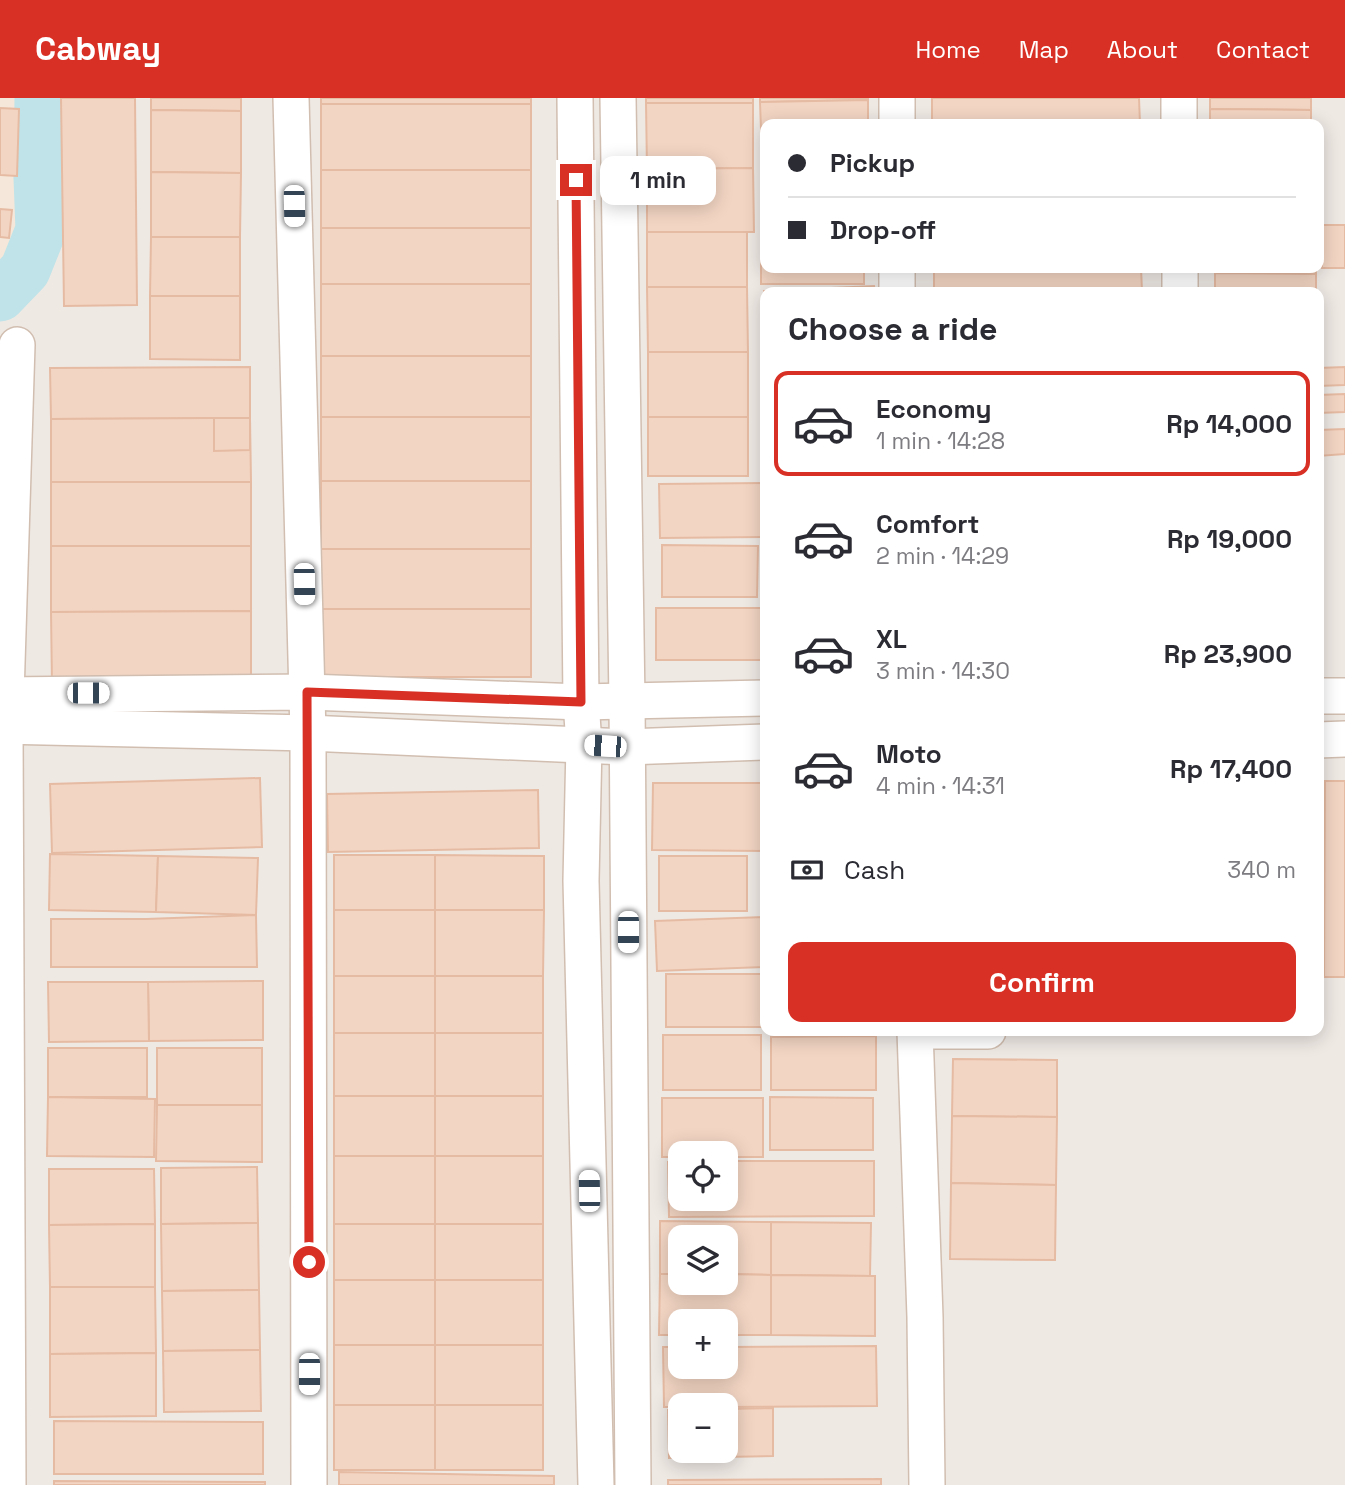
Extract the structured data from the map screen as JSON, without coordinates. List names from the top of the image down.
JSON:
{
  "page": {
    "header": "Cabway",
    "nav": [
      "Home",
      "Map",
      "About",
      "Contact"
    ],
    "banner": ["Pickup", "Drop-off"],
    "bubble": "1 min",
    "heading": "Choose a ride",
    "list": [
      {
        "name": "Economy",
        "note": "1 min · 14:28",
        "value": "Rp 14,000"
      },
      {
        "name": "Comfort",
        "note": "2 min · 14:29",
        "value": "Rp 19,000"
      },
      {
        "name": "XL",
        "note": "3 min · 14:30",
        "value": "Rp 23,900"
      },
      {
        "name": "Moto",
        "note": "4 min · 14:31",
        "value": "Rp 17,400"
      }
    ],
    "pay": ["Cash", "340 m"],
    "buttons": "Confirm",
    "map_buttons": ["+", "−"]
  }
}
